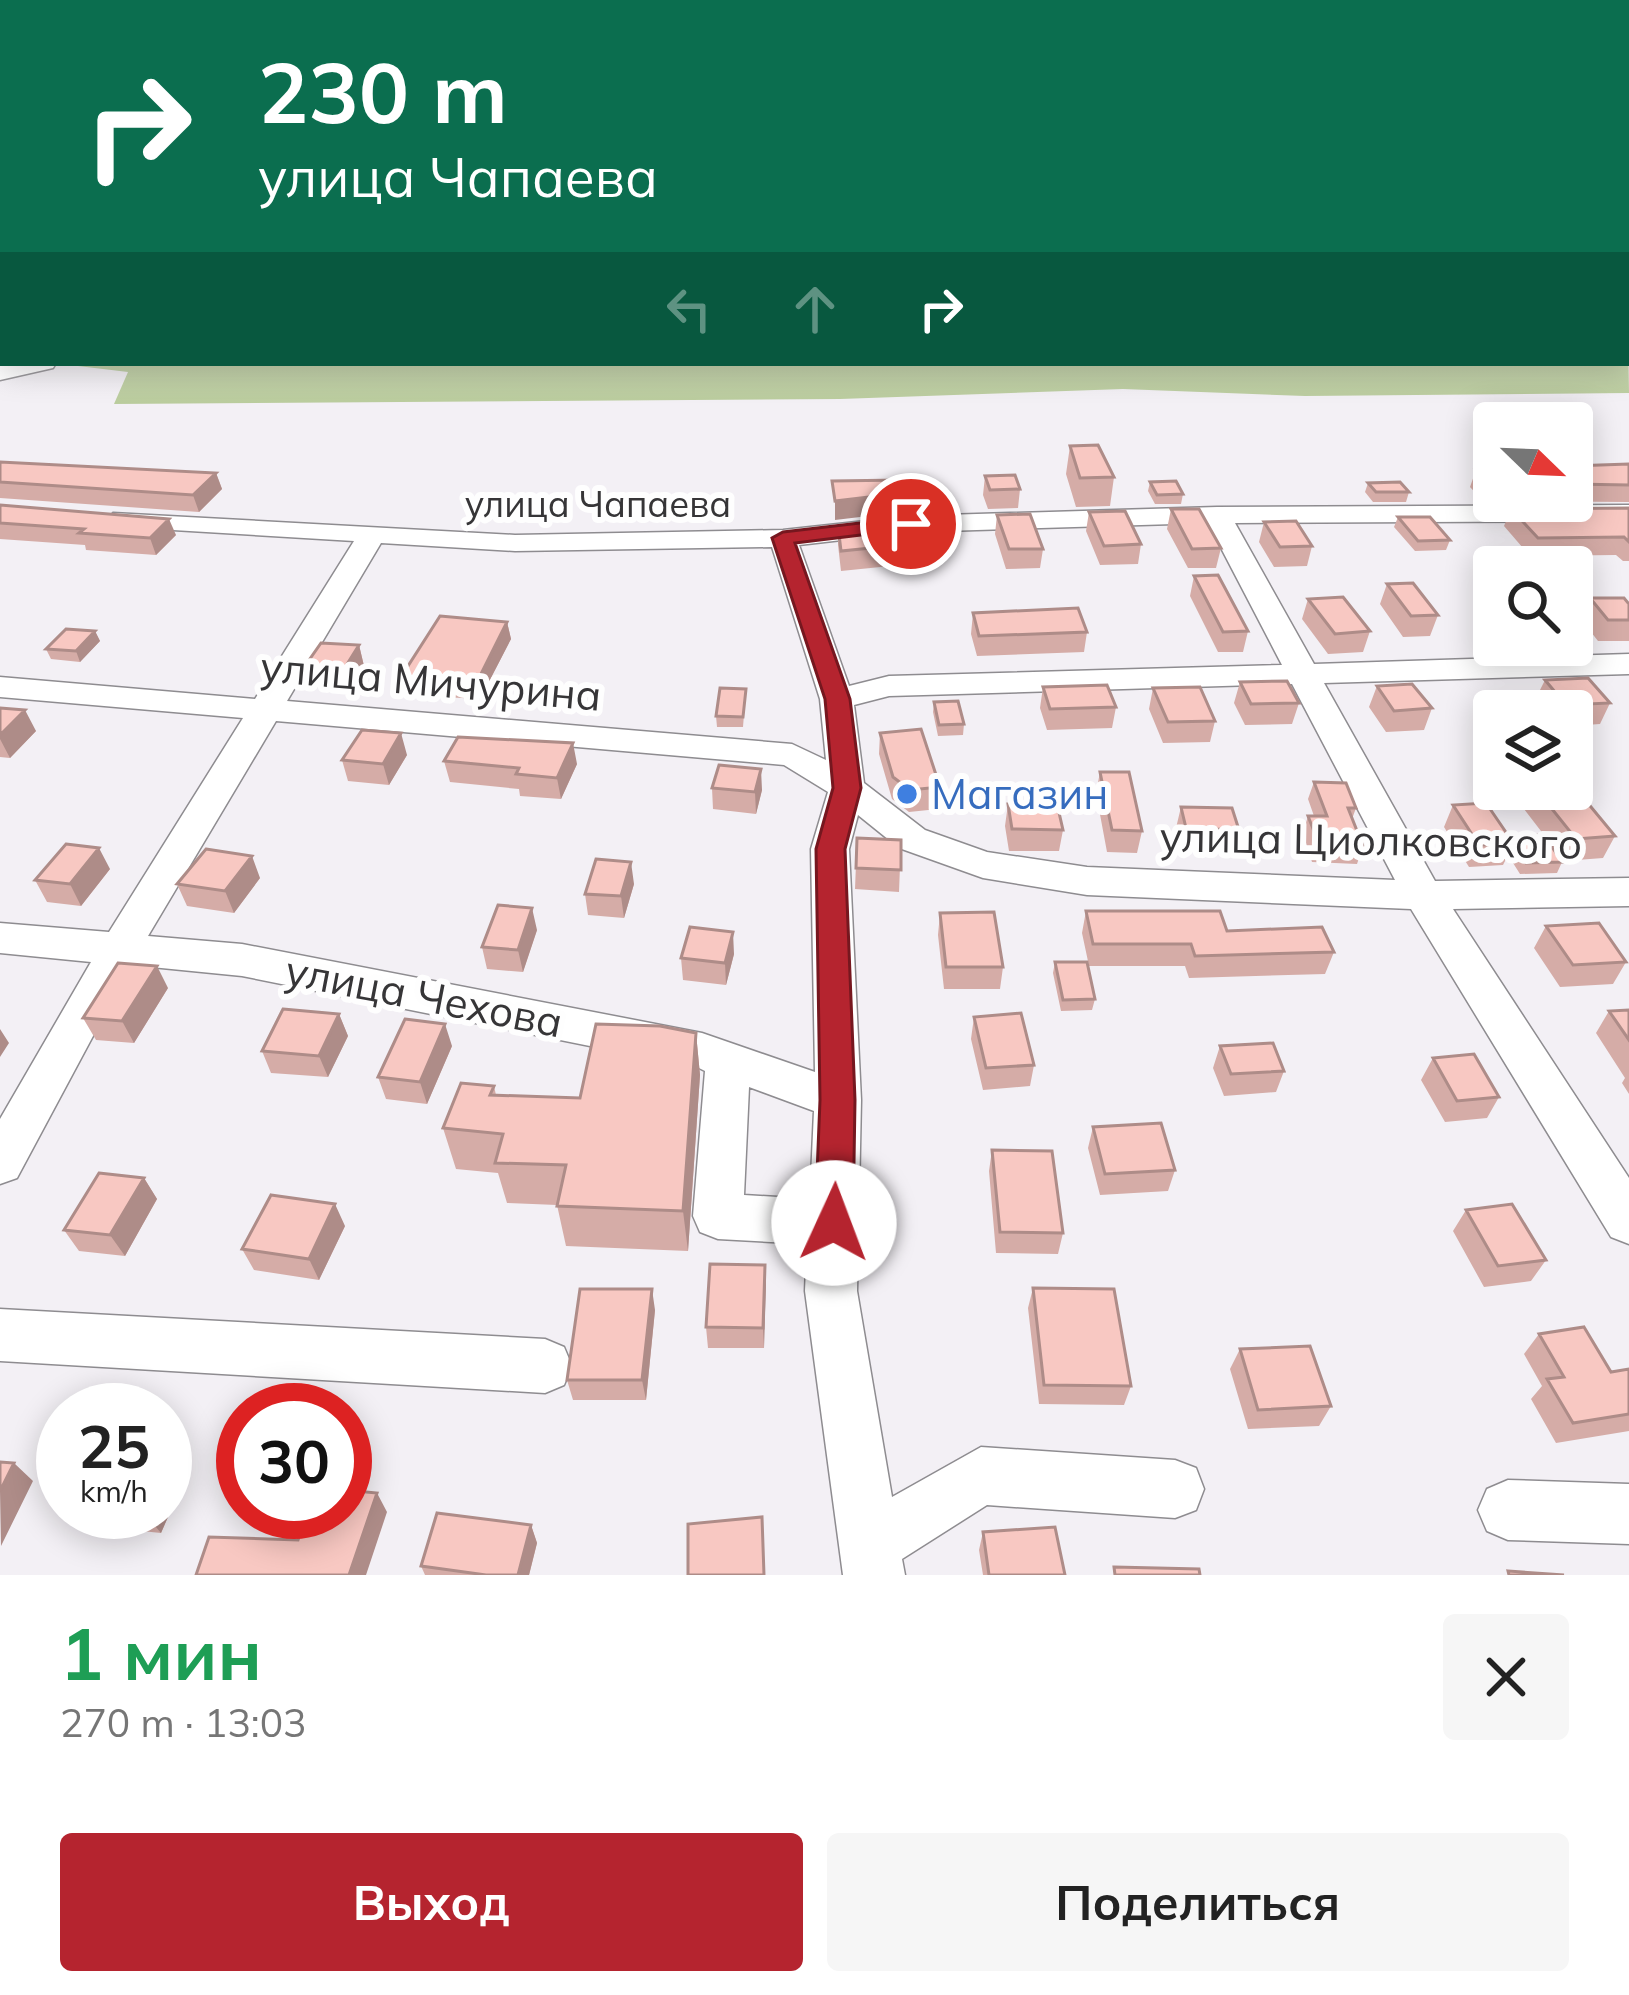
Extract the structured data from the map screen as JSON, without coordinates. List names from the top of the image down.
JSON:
{
  "streets": {
    "street": [
      "улица Чапаева",
      "улица Мичурина",
      "улица Циолковского",
      "улица Чехова"
    ]
  },
  "crossings": [
    ["улица Мичурина", "улица Циолковского"]
  ],
  "places": ["Магазин"],
  "north": "bottom right",
  "page": {
    "turn": ["230 m", "улица Чапаева"],
    "speed": "25 km/h",
    "limit": "30",
    "heading": ["1 мин", "270 m · 13:03"],
    "buttons": ["Выход", "Поделиться"]
  }
}
